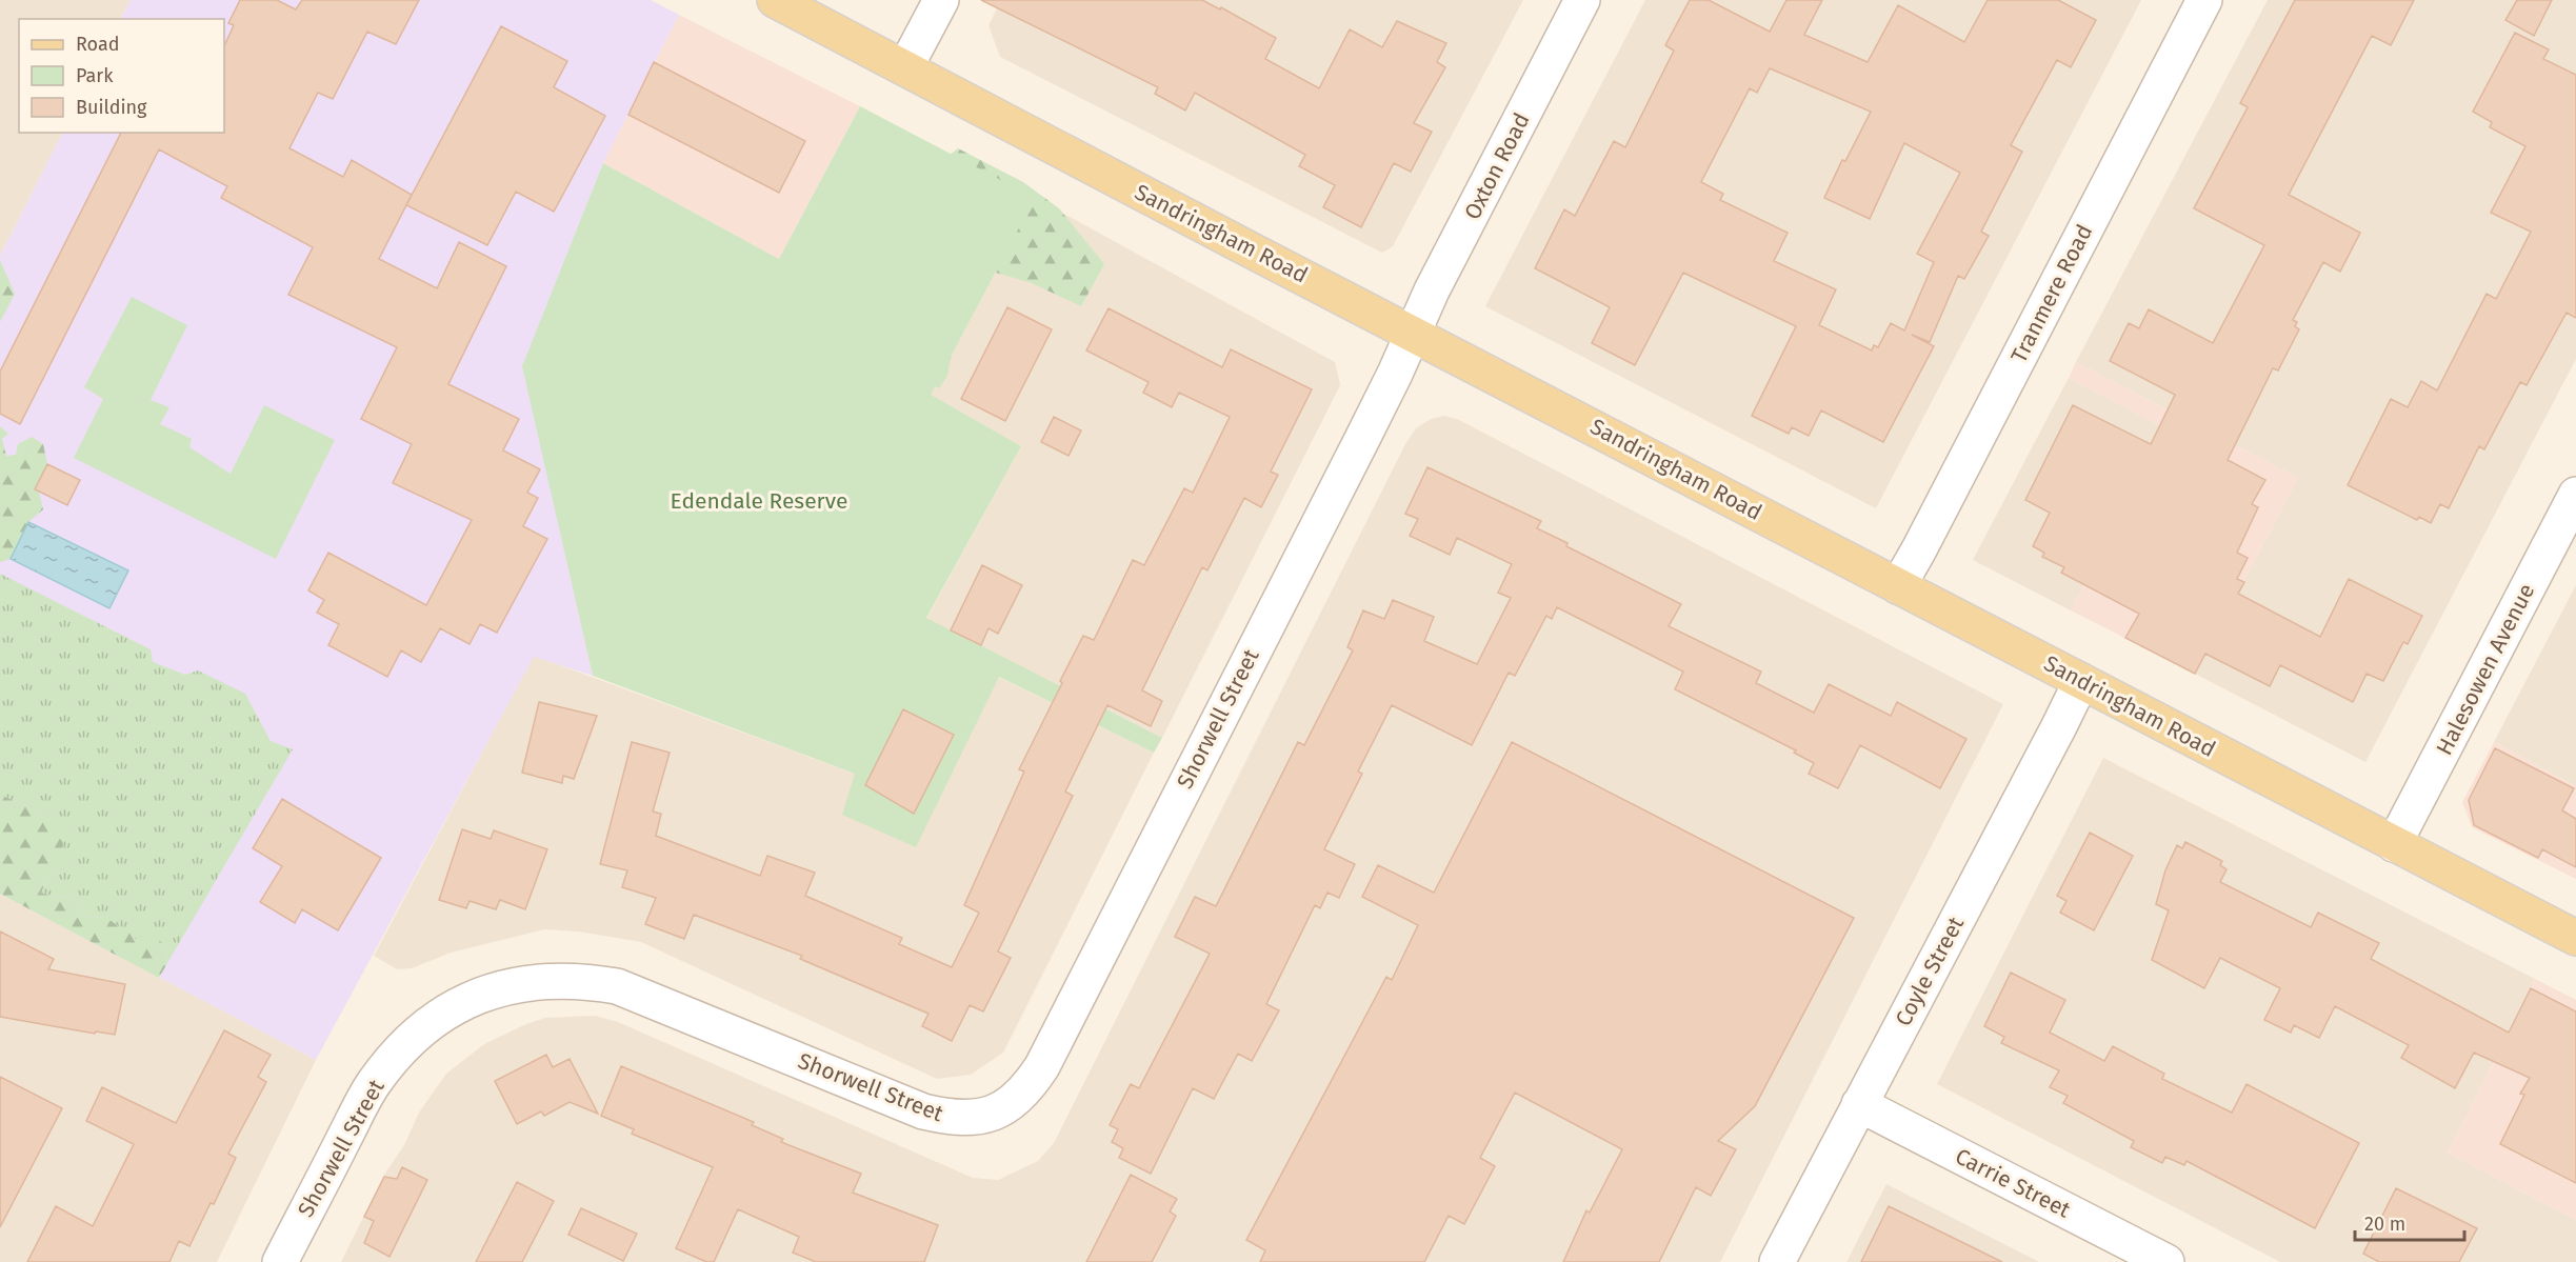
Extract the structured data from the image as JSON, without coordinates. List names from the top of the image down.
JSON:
{
  "streets": {
    "main road": ["Sandringham Road"],
    "street": [
      "Oxton Road",
      "Tranmere Road",
      "Halesowen Avenue",
      "Shorwell Street",
      "Coyle Street",
      "Carrie Street"
    ]
  },
  "crossings": [
    ["Oxton Road", "Sandringham Road"],
    ["Oxton Road", "Shorwell Street"],
    ["Sandringham Road", "Tranmere Road"],
    ["Sandringham Road", "Halesowen Avenue"],
    ["Sandringham Road", "Shorwell Street"],
    ["Sandringham Road", "Coyle Street"],
    ["Coyle Street", "Carrie Street"]
  ],
  "parks": ["Edendale Reserve"],
  "legend": ["Road", "Park", "Building"],
  "scale_bar": "20 m"
}
